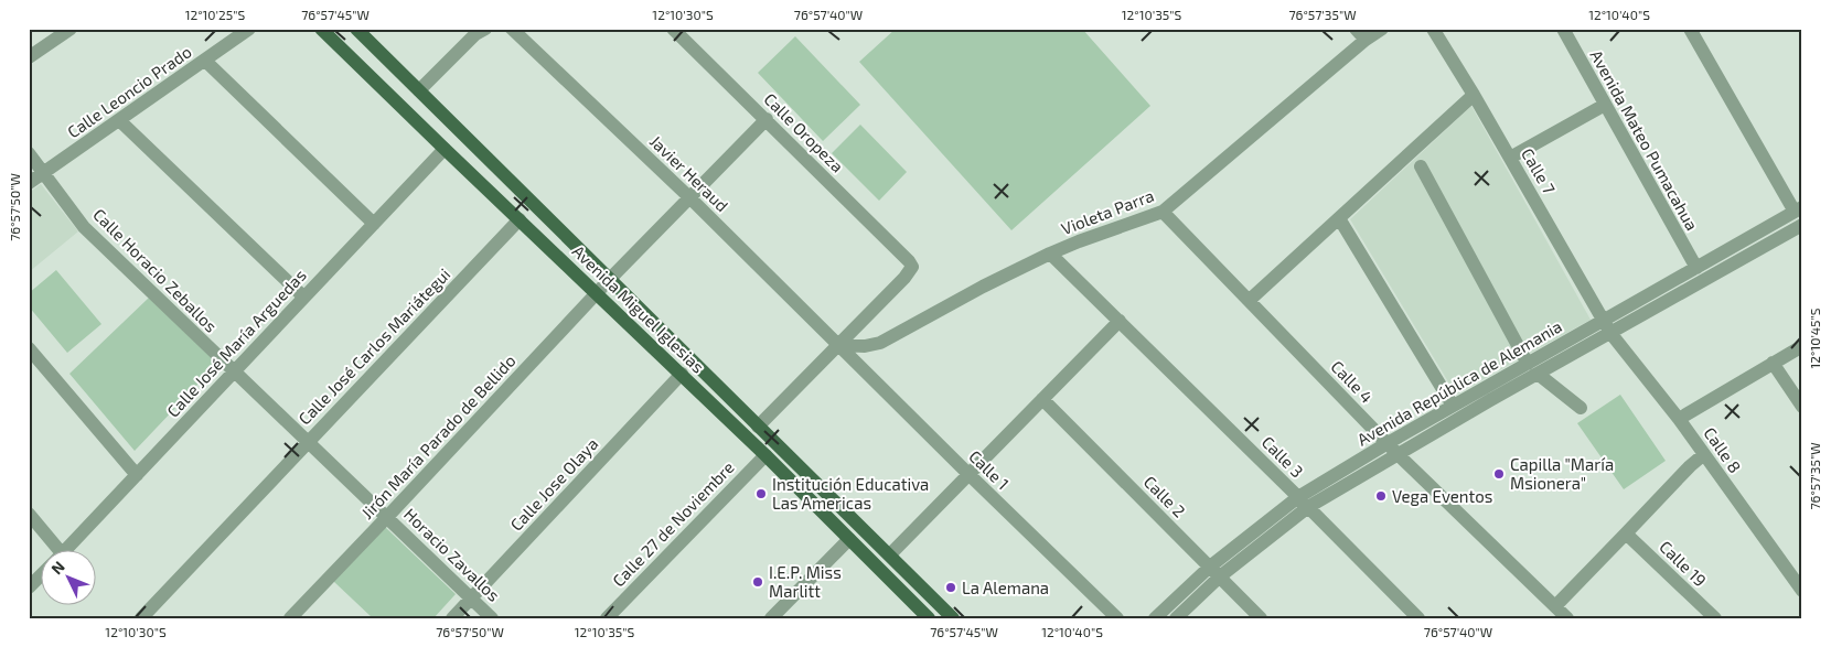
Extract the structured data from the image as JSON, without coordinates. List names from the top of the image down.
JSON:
{
  "streets": {
    "main road": ["Avenida Miguel Iglesias"],
    "street": [
      "Calle Leoncio Prado",
      "Calle Oropeza",
      "Avenida Mateo Pumacahua",
      "Calle 7",
      "Javier Heraud",
      "Violeta Parra",
      "Calle Horacio Zeballos",
      "Calle José María Arguedas",
      "Calle José Carlos Mariátegui",
      "Calle 4",
      "Avenida República de Alemania",
      "Jirón María Parado de Bellido",
      "Calle 8",
      "Calle 3",
      "Calle 1",
      "Calle Jose Olaya",
      "Calle 2",
      "Calle 27 de Noviembre",
      "Horacio Zavallos",
      "Calle 19"
    ]
  },
  "crossings": [
    ["Calle Leoncio Prado", "Calle Horacio Zeballos"],
    ["Calle Oropeza", "Javier Heraud"],
    ["Calle Oropeza", "Violeta Parra"],
    ["Calle Oropeza", "Jirón María Parado de Bellido"],
    ["Calle Oropeza", "Calle 1"],
    ["Avenida Mateo Pumacahua", "Avenida República de Alemania"],
    ["Calle 7", "Avenida República de Alemania"],
    ["Calle 7", "Calle 8"],
    ["Javier Heraud", "Violeta Parra"],
    ["Javier Heraud", "Jirón María Parado de Bellido"],
    ["Javier Heraud", "Calle 1"],
    ["Violeta Parra", "Calle 4"],
    ["Violeta Parra", "Calle 3"],
    ["Violeta Parra", "Calle 1"],
    ["Calle Horacio Zeballos", "Calle José María Arguedas"],
    ["Calle Horacio Zeballos", "Calle José Carlos Mariátegui"],
    ["Calle Horacio Zeballos", "Jirón María Parado de Bellido"],
    ["Calle Horacio Zeballos", "Horacio Zavallos"],
    ["Avenida Miguel Iglesias", "Calle José María Arguedas"],
    ["Avenida Miguel Iglesias", "Calle José Carlos Mariátegui"],
    ["Avenida Miguel Iglesias", "Jirón María Parado de Bellido"],
    ["Avenida Miguel Iglesias", "Calle Jose Olaya"],
    ["Avenida Miguel Iglesias", "Calle 27 de Noviembre"],
    ["Calle 4", "Avenida República de Alemania"],
    ["Avenida República de Alemania", "Calle 8"],
    ["Avenida República de Alemania", "Calle 3"],
    ["Avenida República de Alemania", "Calle 2"],
    ["Jirón María Parado de Bellido", "Horacio Zavallos"],
    ["Calle Jose Olaya", "Horacio Zavallos"]
  ],
  "places": [
    "Capilla \"María Msionera\"",
    "Institución Educativa Las Americas",
    "Vega Eventos",
    "I.E.P. Miss Marlitt",
    "La Alemana"
  ],
  "north": "top left",
  "coordinates": [
    "12°10'25\"S",
    "76°57'45\"W",
    "12°10'30\"S",
    "76°57'40\"W",
    "12°10'35\"S",
    "76°57'35\"W",
    "12°10'40\"S",
    "76°57'50\"W",
    "12°10'45\"S"
  ]
}
